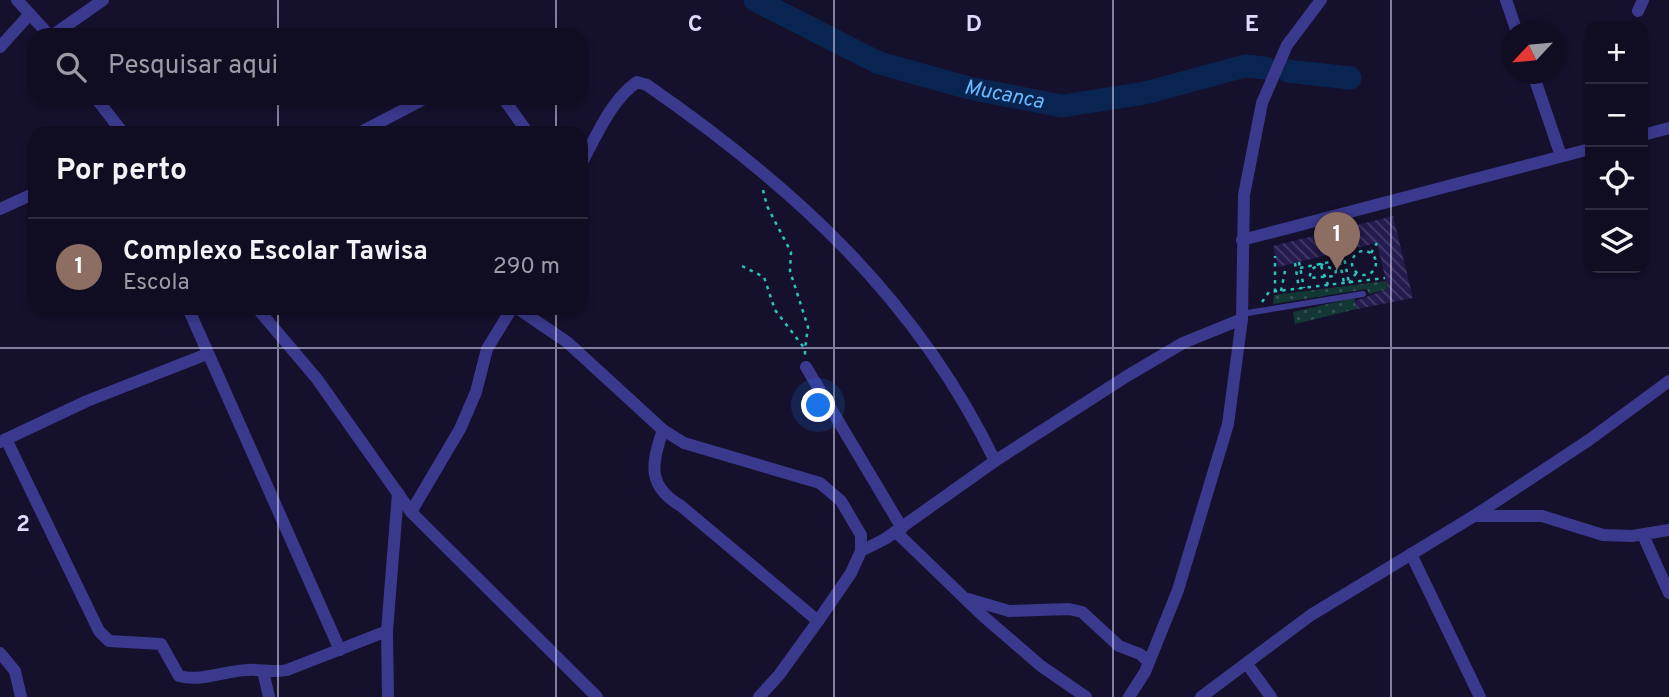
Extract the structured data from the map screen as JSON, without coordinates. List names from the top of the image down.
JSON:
{
  "water": ["Mucanca"],
  "north": "bottom left",
  "page": {
    "map_buttons": ["+", "−"],
    "search": "Pesquisar aqui",
    "heading": "Por perto",
    "pins": "1",
    "list": [
      {
        "mark": "1",
        "name": "Complexo Escolar Tawisa",
        "note": "Escola",
        "value": "290 m"
      }
    ]
  },
  "grid": {
    "columns": ["C", "D", "E"],
    "rows": ["2"]
  }
}
